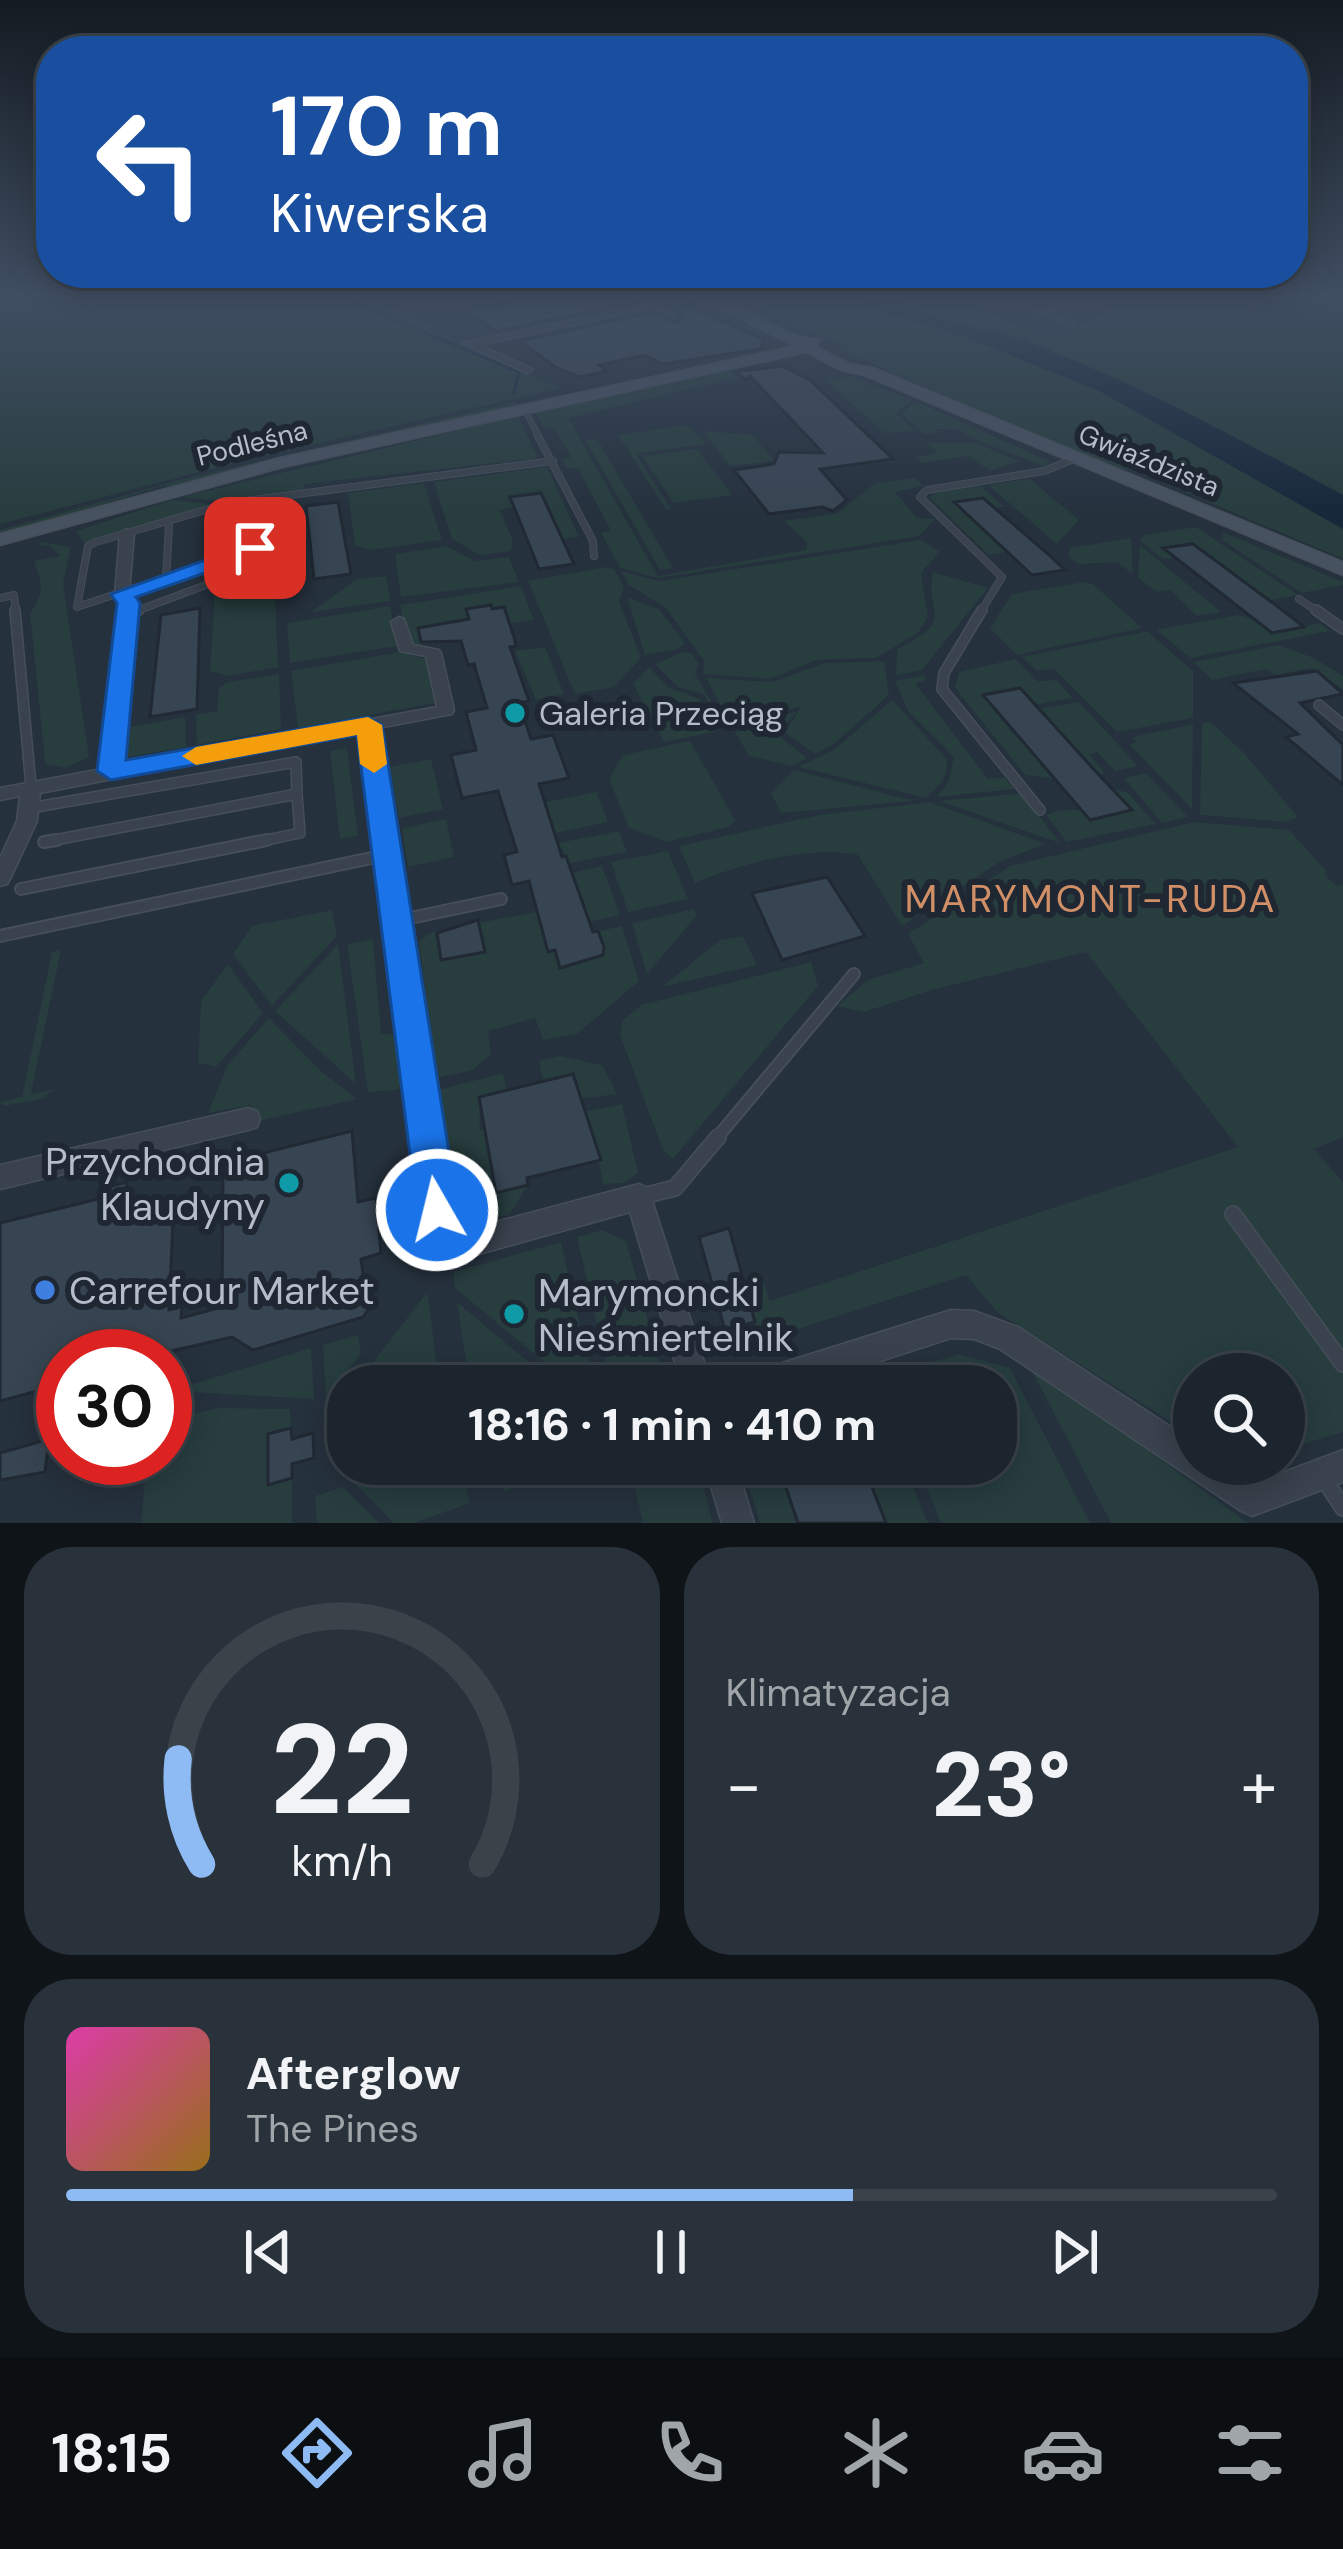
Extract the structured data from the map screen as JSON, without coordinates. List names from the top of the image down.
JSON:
{
  "streets": {
    "street": ["Podleśna", "Gwiaździsta"]
  },
  "districts": ["MARYMONT-RUDA"],
  "places": [
    "Galeria Przeciąg",
    "Przychodnia Klaudyny",
    "Carrefour Market",
    "Marymoncki Nieśmiertelnik"
  ],
  "page": {
    "turn": ["170 m", "Kiwerska"],
    "limit": "30",
    "trip": "18:16 · 1 min · 410 m",
    "tile": "Klimatyzacja",
    "heat": ["−", "23°", "+"],
    "song": ["Afterglow", "The Pines"],
    "tabs": "18:15",
    "gauge": ["22", "km/h"]
  }
}
